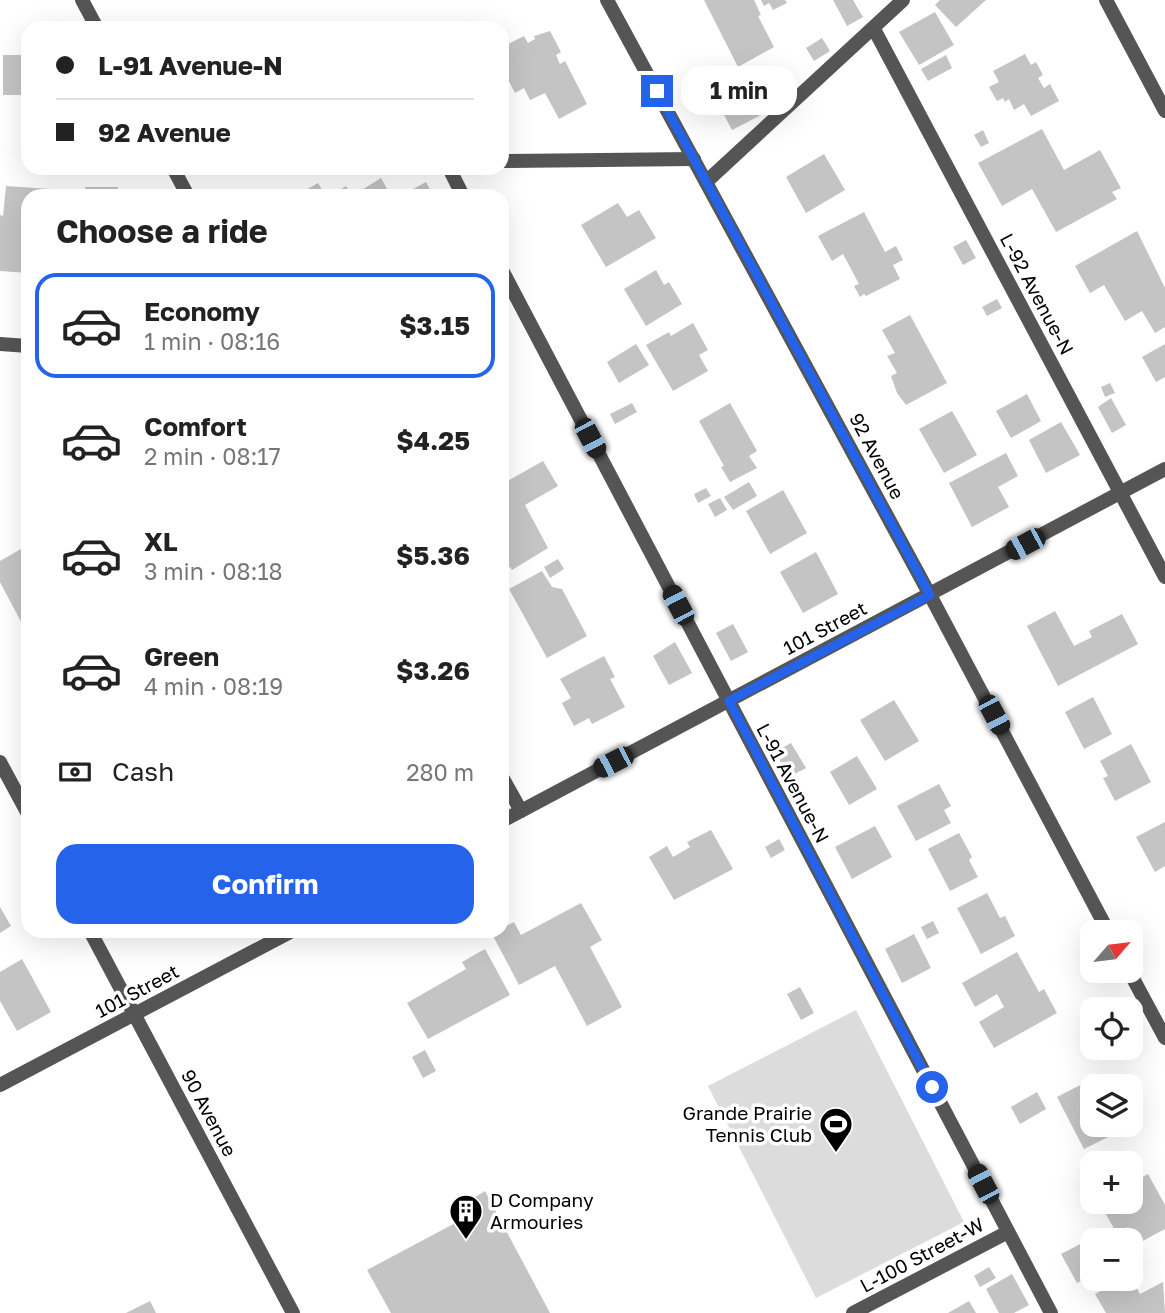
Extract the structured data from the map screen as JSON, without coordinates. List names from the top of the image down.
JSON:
{
  "streets": {
    "street": [
      "L-92 Avenue-N",
      "92 Avenue",
      "101 Street",
      "L-91 Avenue-N",
      "90 Avenue",
      "L-100 Street-W"
    ]
  },
  "crossings": [
    ["L-92 Avenue-N", "101 Street"],
    ["92 Avenue", "101 Street"],
    ["101 Street", "L-91 Avenue-N"],
    ["101 Street", "90 Avenue"],
    ["L-91 Avenue-N", "L-100 Street-W"]
  ],
  "places": {
    "sports": ["Grande Prairie Tennis Club"],
    "building": ["D Company Armouries"]
  },
  "north": "top right",
  "page": {
    "banner": ["L-91 Avenue-N", "92 Avenue"],
    "bubble": "1 min",
    "heading": "Choose a ride",
    "list": [
      {
        "name": "Economy",
        "note": "1 min · 08:16",
        "value": "$3.15"
      },
      {
        "name": "Comfort",
        "note": "2 min · 08:17",
        "value": "$4.25"
      },
      {
        "name": "XL",
        "note": "3 min · 08:18",
        "value": "$5.36"
      },
      {
        "name": "Green",
        "note": "4 min · 08:19",
        "value": "$3.26"
      }
    ],
    "pay": ["Cash", "280 m"],
    "buttons": "Confirm",
    "map_buttons": ["+", "−"]
  }
}
